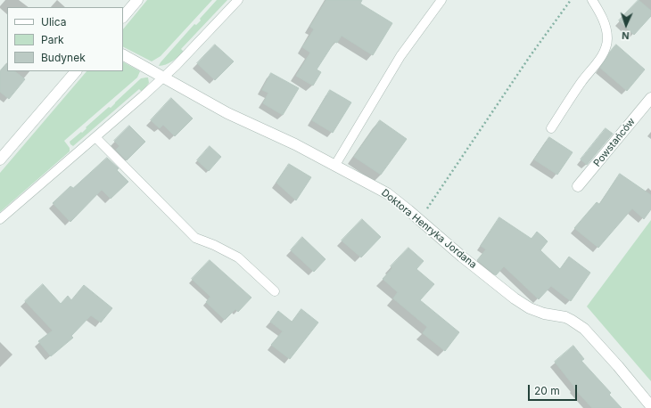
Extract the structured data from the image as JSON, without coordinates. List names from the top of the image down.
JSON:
{
  "streets": {
    "street": ["Powstańców", "Doktora Henryka Jordana"]
  },
  "legend": ["Ulica", "Park", "Budynek"],
  "scale_bar": "20 m",
  "north": "bottom"
}
